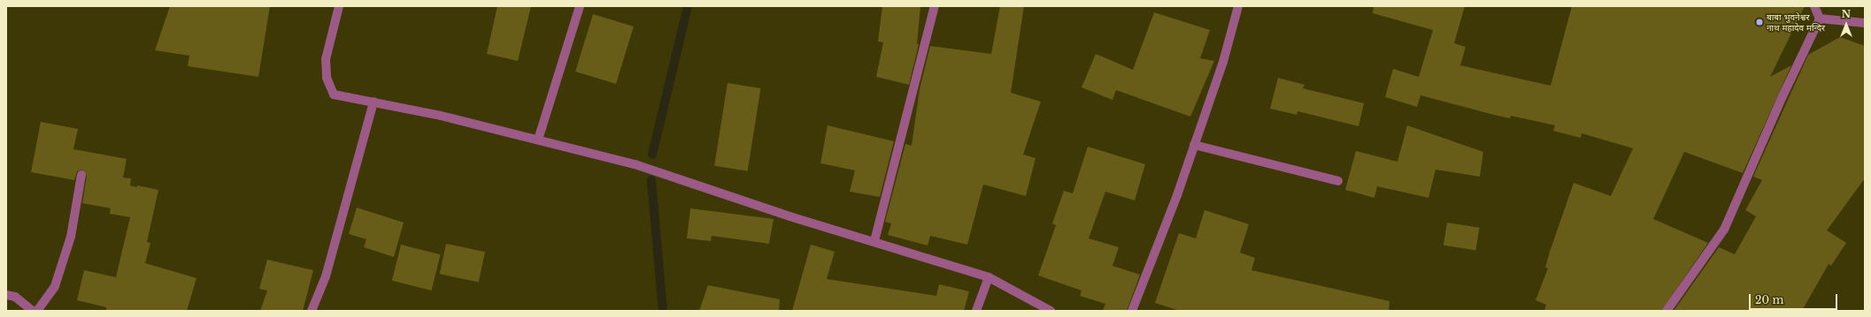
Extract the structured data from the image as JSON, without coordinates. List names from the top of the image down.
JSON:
{
  "places": ["बाबा भुवनेश्वर नाथ महादेव मन्दिर"],
  "scale_bar": "20 m",
  "north": "top"
}
